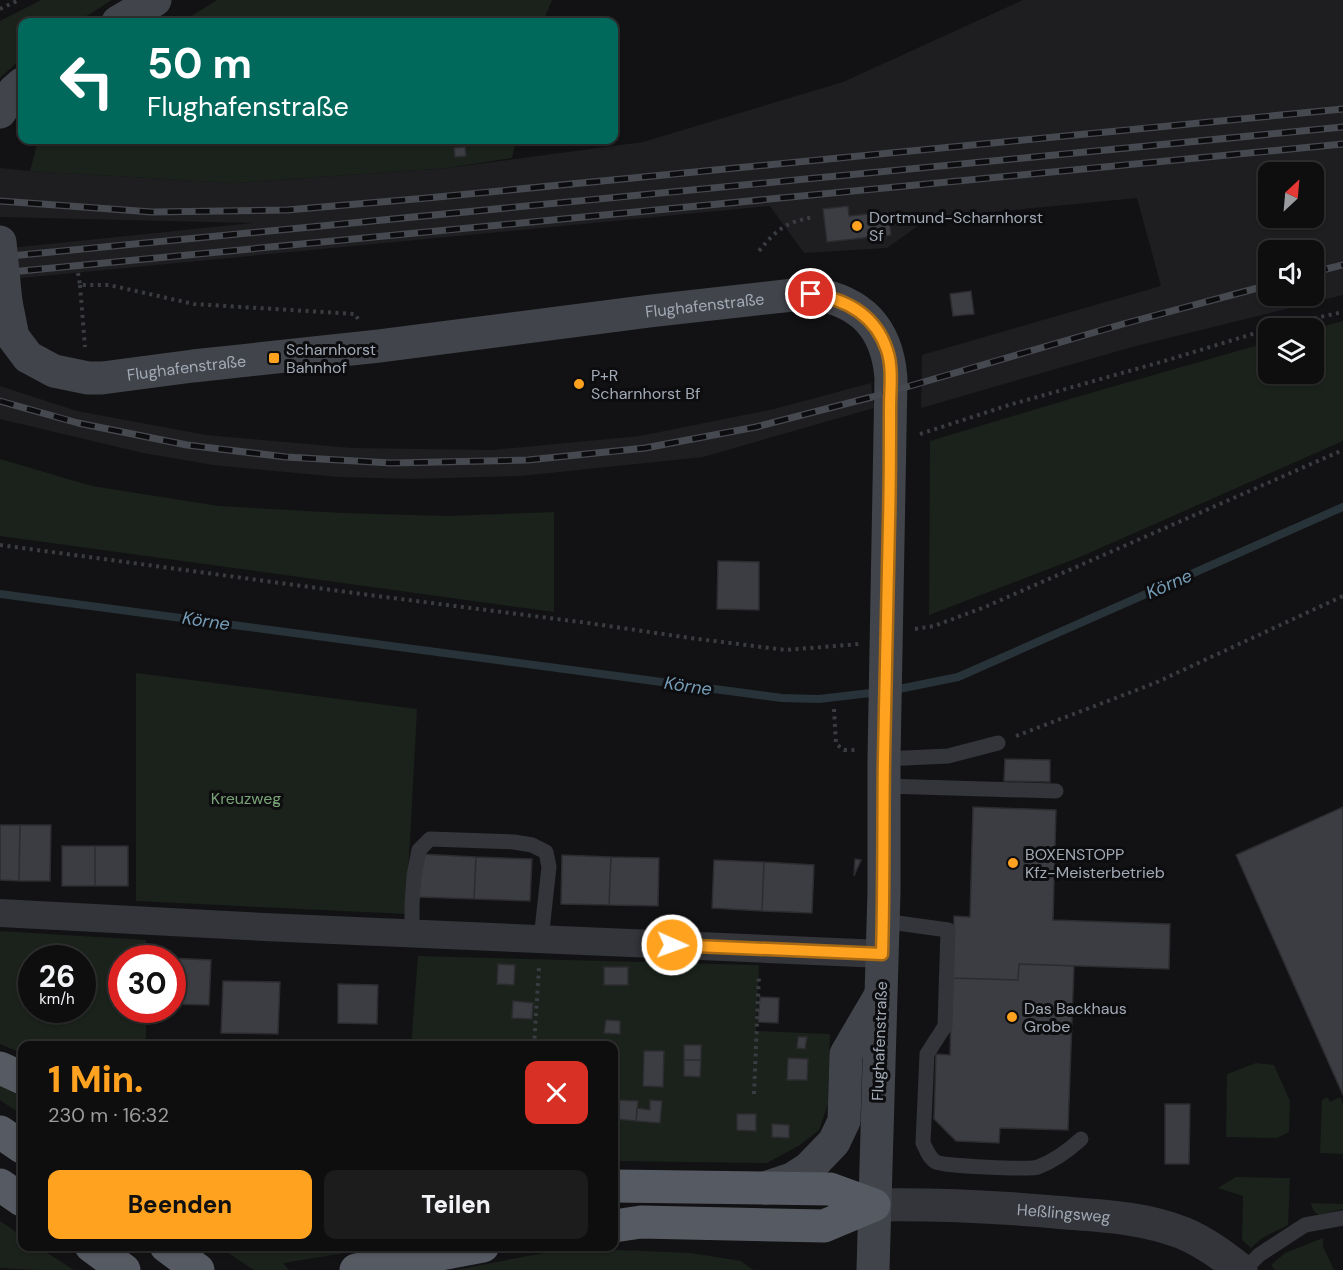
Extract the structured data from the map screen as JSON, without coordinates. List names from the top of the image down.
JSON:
{
  "streets": {
    "main road": ["Flughafenstraße"],
    "street": ["Heßlingsweg"]
  },
  "crossings": [
    ["Flughafenstraße", "Heßlingsweg"]
  ],
  "water": ["Körne"],
  "parks": ["Kreuzweg"],
  "places": {
    "other": [
      "Dortmund-Scharnhorst Sf",
      "P+R Scharnhorst Bf",
      "BOXENSTOPP Kfz-Meisterbetrieb",
      "Das Backhaus Grobe"
    ],
    "transit": ["Scharnhorst Bahnhof"]
  },
  "north": "top right",
  "page": {
    "turn": ["50 m", "Flughafenstraße"],
    "speed": "26 km/h",
    "limit": "30",
    "heading": ["1 Min.", "230 m · 16:32"],
    "buttons": ["Beenden", "Teilen"]
  }
}
